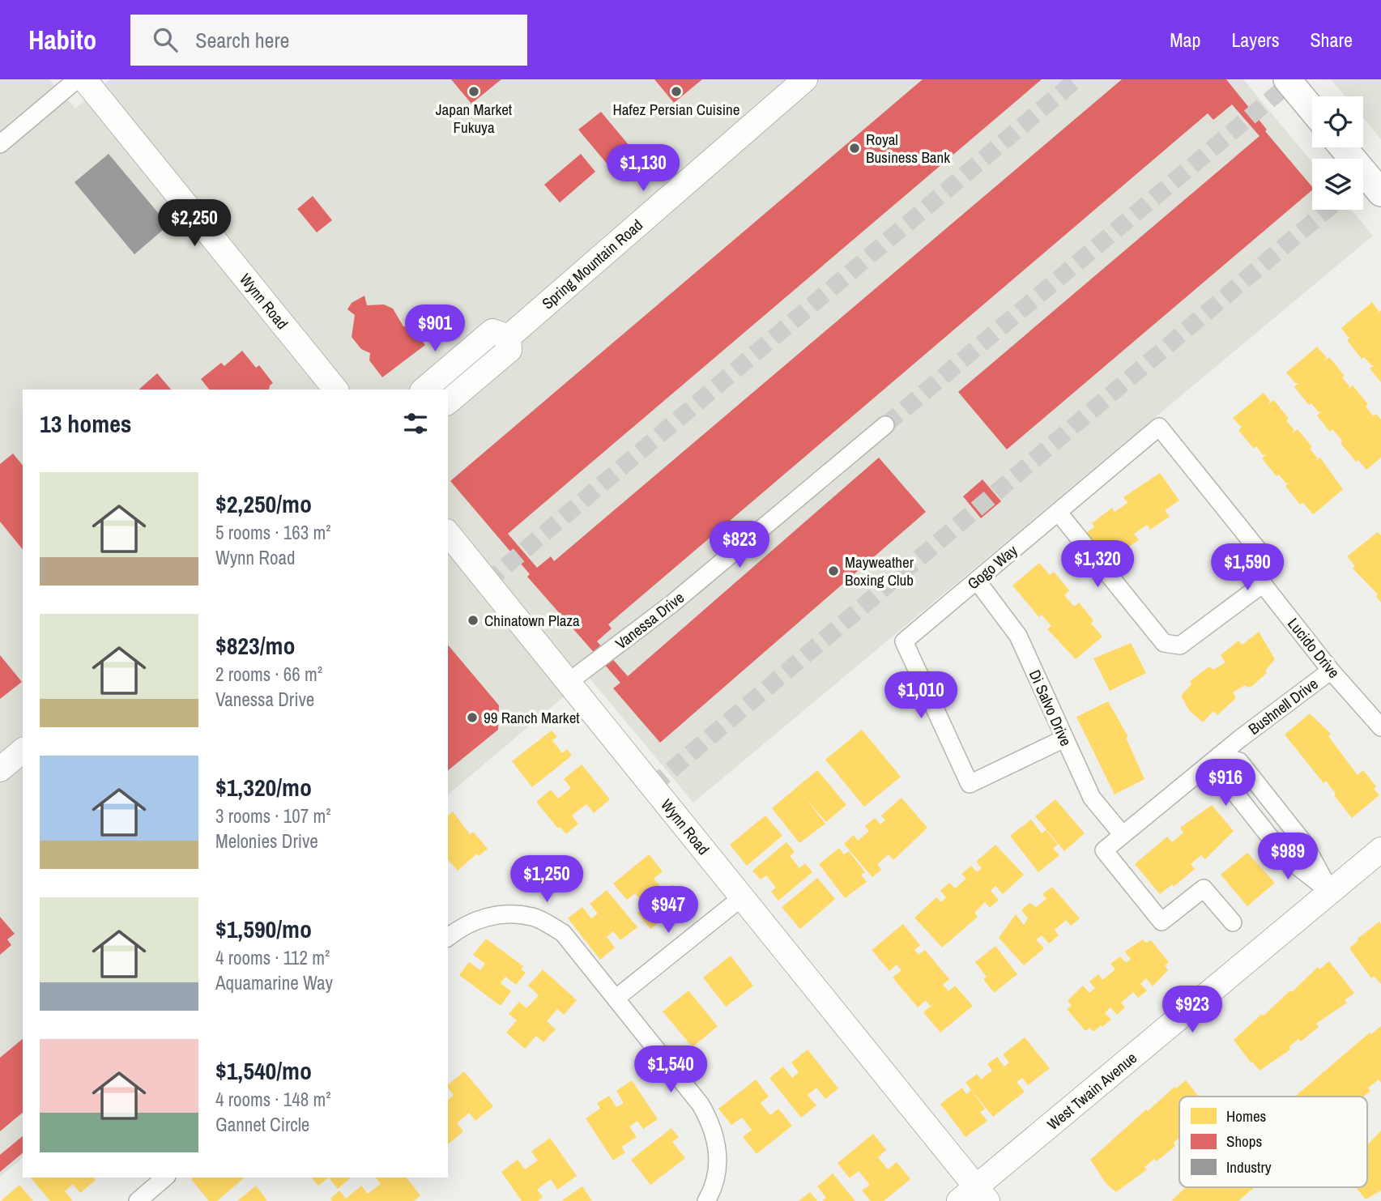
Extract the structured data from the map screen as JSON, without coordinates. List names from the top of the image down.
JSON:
{
  "streets": {
    "street": [
      "Spring Mountain Road",
      "Wynn Road",
      "Gogo Way",
      "Vanessa Drive",
      "Lucido Drive",
      "Bushnell Drive",
      "Di Salvo Drive",
      "West Twain Avenue"
    ]
  },
  "crossings": [
    ["Wynn Road", "Vanessa Drive"],
    ["Wynn Road", "West Twain Avenue"],
    ["Gogo Way", "Lucido Drive"],
    ["Gogo Way", "Di Salvo Drive"],
    ["Lucido Drive", "Bushnell Drive"],
    ["Bushnell Drive", "Di Salvo Drive"]
  ],
  "places": [
    "Japan Market Fukuya",
    "Hafez Persian Cuisine",
    "Royal Business Bank",
    "Mayweather Boxing Club",
    "Chinatown Plaza",
    "99 Ranch Market"
  ],
  "legend": ["Homes", "Shops", "Industry"],
  "page": {
    "header": "Habito",
    "search": "Search here",
    "nav": ["Map", "Layers", "Share"],
    "price": [
      "$1,130",
      "$2,250",
      "$901",
      "$823",
      "$1,320",
      "$1,590",
      "$1,010",
      "$916",
      "$989",
      "$1,250",
      "$947",
      "$923",
      "$1,540"
    ],
    "heading": "13 homes",
    "list": [
      {
        "name": "$2,250/mo",
        "note": "5 rooms · 163 m² · Wynn Road"
      },
      {
        "name": "$823/mo",
        "note": "2 rooms · 66 m² · Vanessa Drive"
      },
      {
        "name": "$1,320/mo",
        "note": "3 rooms · 107 m² · Melonies Drive"
      },
      {
        "name": "$1,590/mo",
        "note": "4 rooms · 112 m² · Aquamarine Way"
      },
      {
        "name": "$1,540/mo",
        "note": "4 rooms · 148 m² · Gannet Circle"
      }
    ]
  }
}
